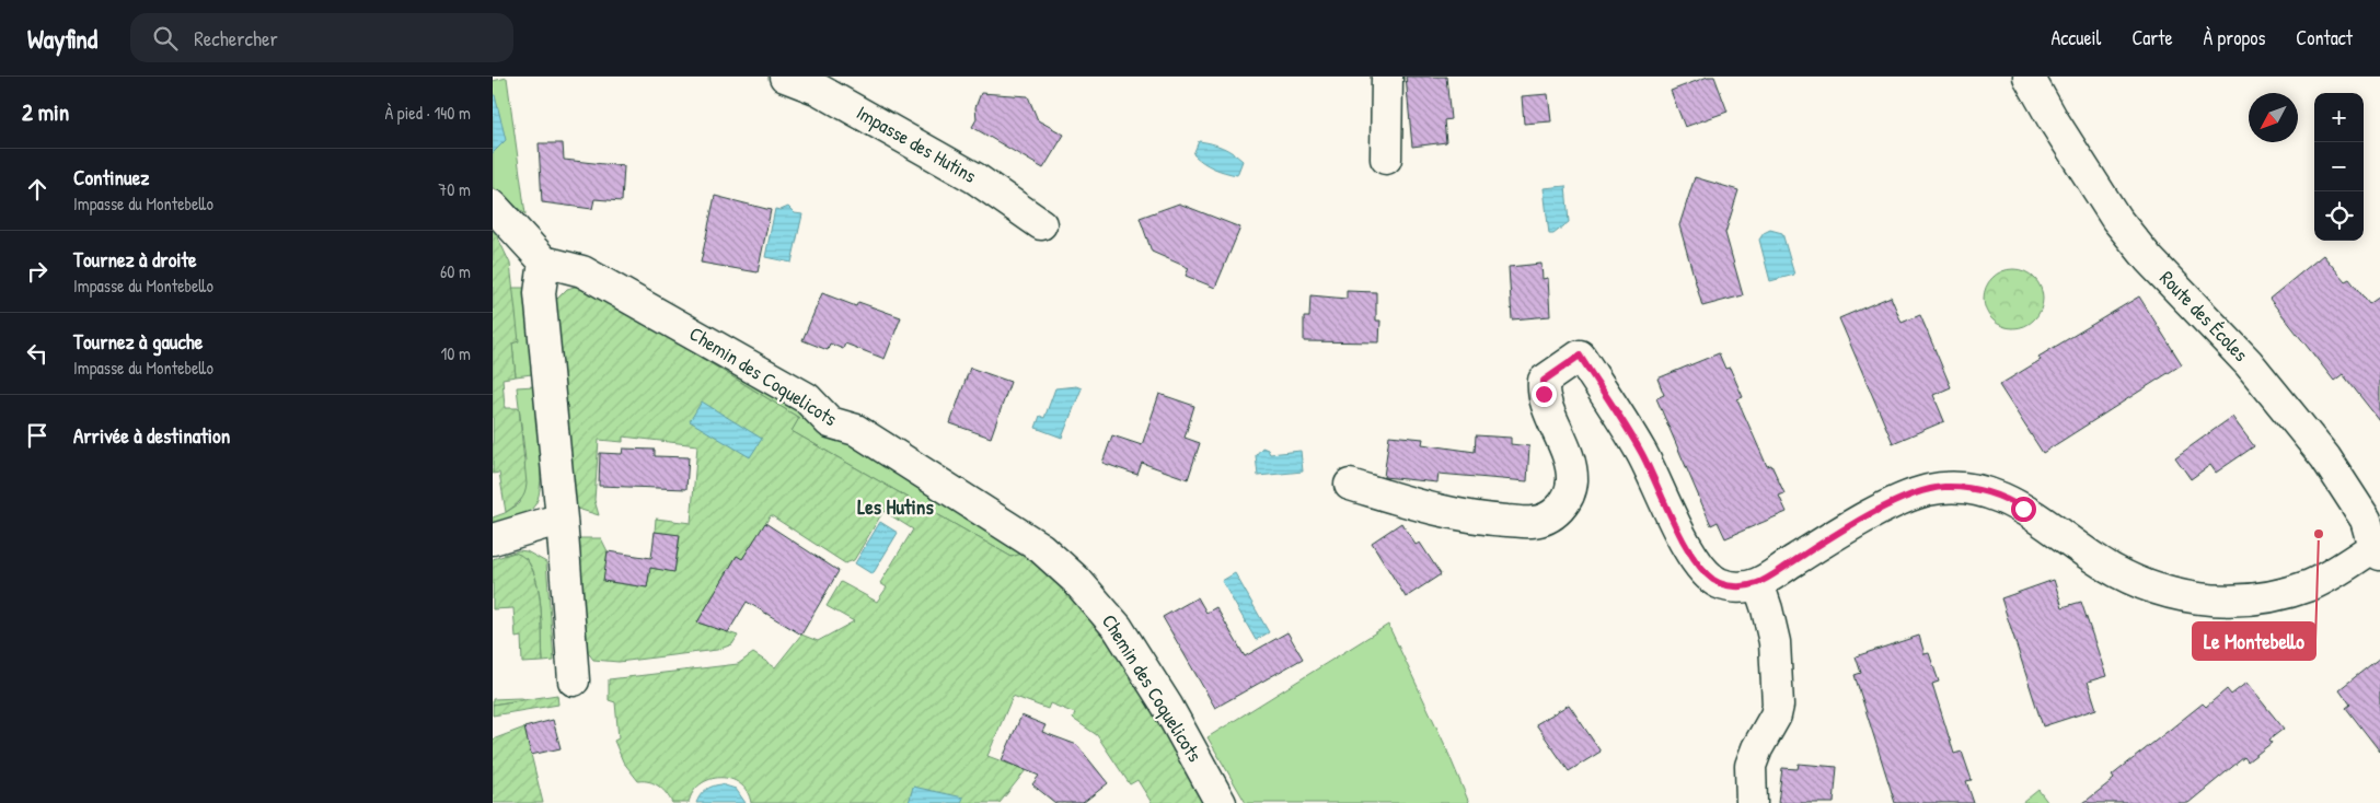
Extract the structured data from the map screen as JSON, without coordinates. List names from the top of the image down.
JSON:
{
  "streets": {
    "street": ["Impasse des Hutins", "Route des Écoles", "Chemin des Coquelicots"]
  },
  "districts": ["Les Hutins"],
  "places": ["Le Montebello"],
  "north": "bottom left",
  "page": {
    "header": "Wayfind",
    "search": "Rechercher",
    "nav": [
      "Accueil",
      "Carte",
      "À propos",
      "Contact"
    ],
    "heading": ["2 min", "À pied · 140 m"],
    "map_buttons": ["+", "−"],
    "list": [
      ["Continuez", "Impasse du Montebello", "70 m"],
      ["Tournez à droite", "Impasse du Montebello", "60 m"],
      ["Tournez à gauche", "Impasse du Montebello", "10 m"],
      "Arrivée à destination"
    ]
  }
}
